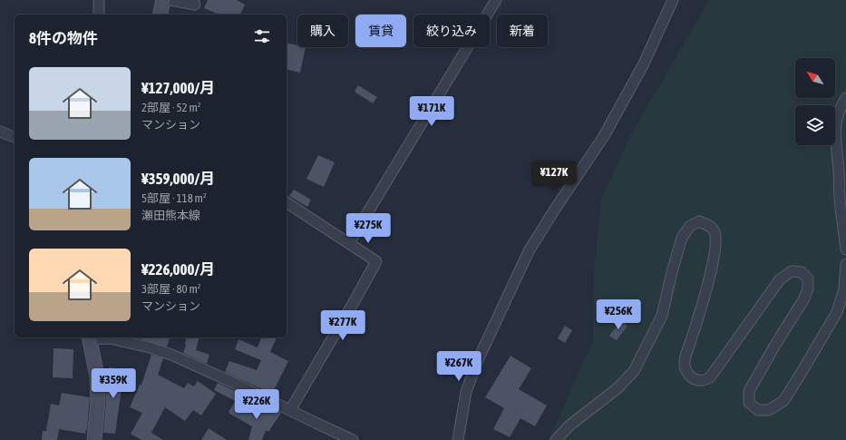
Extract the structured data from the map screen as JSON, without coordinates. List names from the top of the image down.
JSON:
{
  "north": "top left",
  "page": {
    "chip": [
      "購入",
      "賃貸",
      "絞り込み",
      "新着"
    ],
    "heading": "8件の物件",
    "list": [
      {
        "name": "¥127,000/月",
        "note": "2部屋 · 52 m² · マンション"
      },
      {
        "name": "¥359,000/月",
        "note": "5部屋 · 118 m² · 瀬田熊本線"
      },
      {
        "name": "¥226,000/月",
        "note": "3部屋 · 80 m² · マンション"
      }
    ],
    "price": [
      "¥171K",
      "¥127K",
      "¥275K",
      "¥256K",
      "¥277K",
      "¥267K",
      "¥359K",
      "¥226K"
    ]
  }
}
